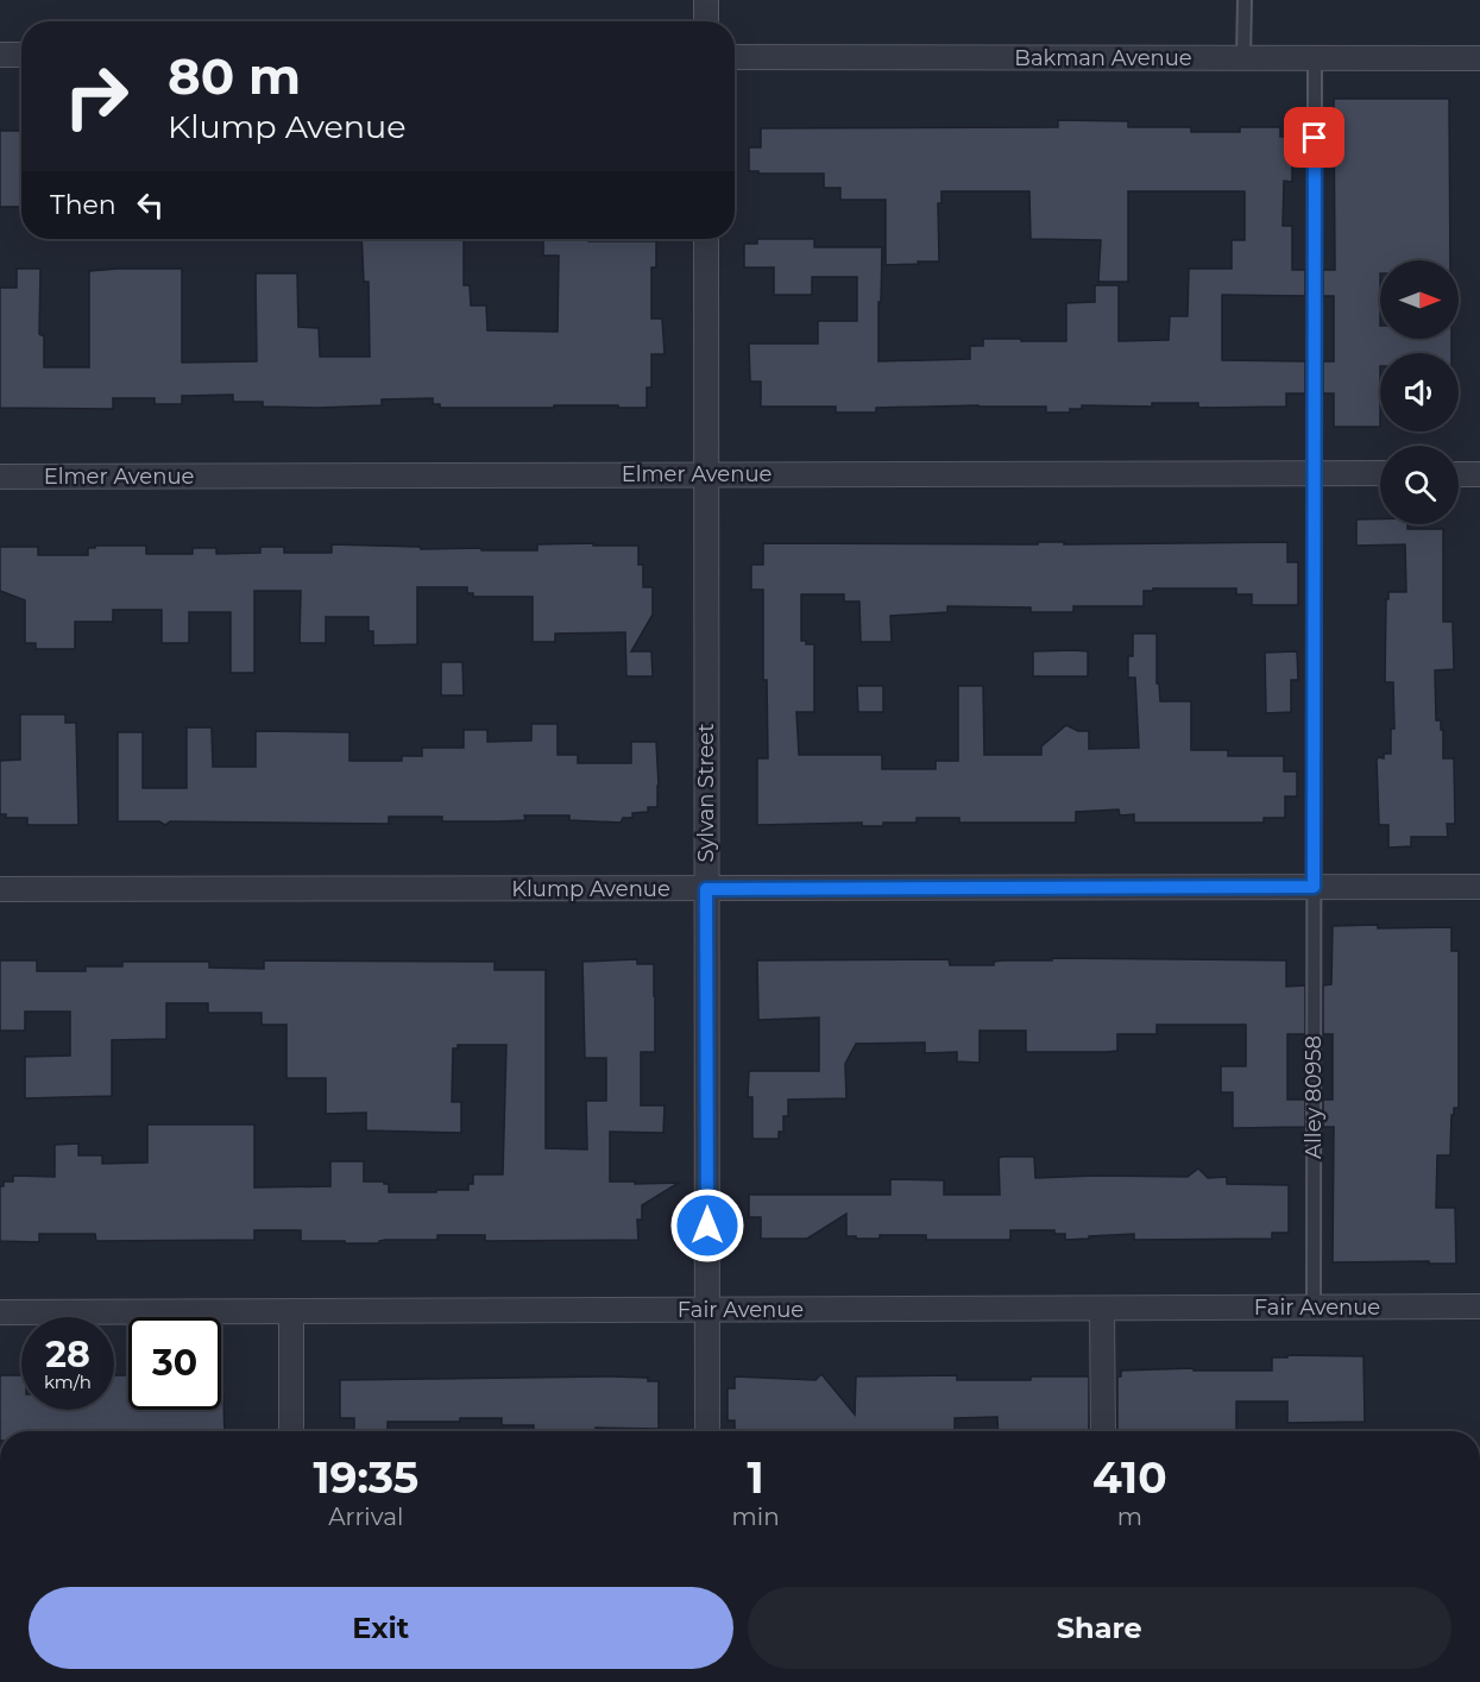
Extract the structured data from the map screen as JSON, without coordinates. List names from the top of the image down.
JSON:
{
  "streets": {
    "street": [
      "Bakman Avenue",
      "Elmer Avenue",
      "Sylvan Street",
      "Klump Avenue",
      "Fair Avenue"
    ],
    "lane": ["Alley 80958"]
  },
  "crossings": [
    ["Bakman Avenue", "Alley 80958"],
    ["Elmer Avenue", "Sylvan Street"],
    ["Elmer Avenue", "Alley 80958"],
    ["Sylvan Street", "Klump Avenue"],
    ["Sylvan Street", "Fair Avenue"],
    ["Klump Avenue", "Alley 80958"],
    ["Alley 80958", "Fair Avenue"]
  ],
  "north": "right",
  "page": {
    "turn": ["80 m", "Klump Avenue"],
    "then": "Then",
    "speed": "28 km/h",
    "limit": "30",
    "eta": [
      "19:35",
      "Arrival",
      "1",
      "min",
      "410",
      "m"
    ],
    "buttons": ["Exit", "Share"]
  }
}
